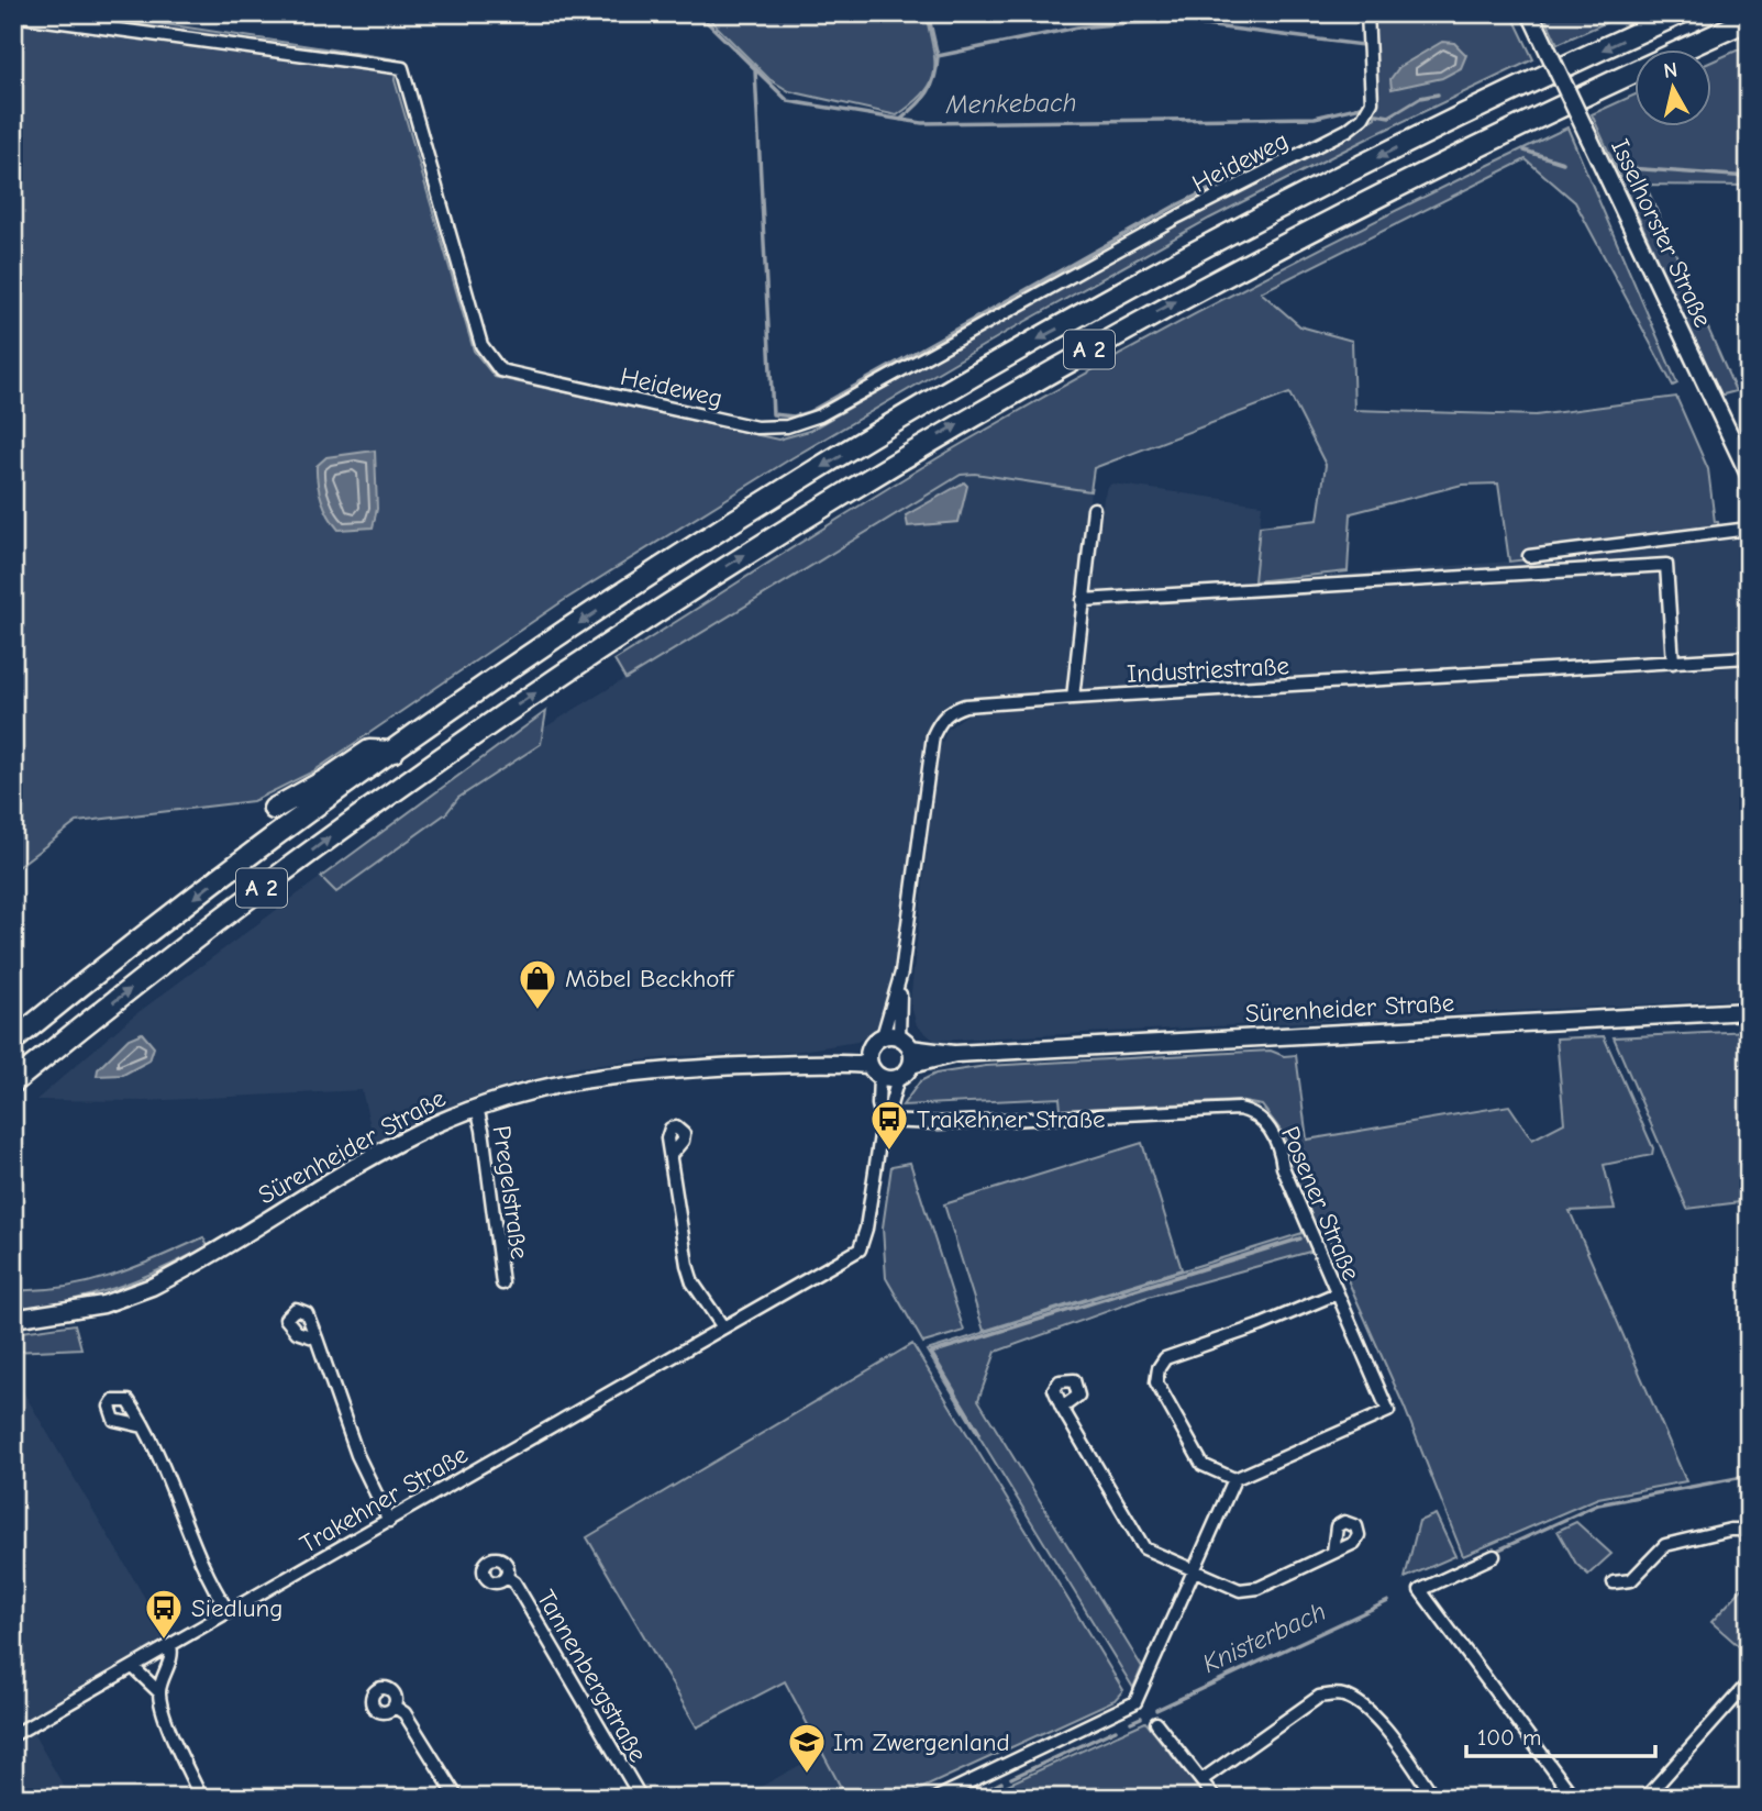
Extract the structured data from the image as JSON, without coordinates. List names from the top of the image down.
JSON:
{
  "streets": {
    "highway": ["A 2"],
    "main road": ["Isselhorster Straße", "Sürenheider Straße"],
    "street": [
      "Heideweg",
      "Industriestraße",
      "Pregelstraße",
      "Posener Straße",
      "Trakehner Straße",
      "Tannenbergstraße"
    ]
  },
  "crossings": [
    ["Industriestraße", "Sürenheider Straße"],
    ["Sürenheider Straße", "Pregelstraße"],
    ["Sürenheider Straße", "Trakehner Straße"],
    ["Posener Straße", "Trakehner Straße"]
  ],
  "water": ["Menkebach", "Knisterbach"],
  "places": {
    "shop": ["Möbel Beckhoff"],
    "bus stop": ["Trakehner Straße", "Siedlung"],
    "school or university": ["Im Zwergenland"]
  },
  "scale_bar": "100 m",
  "north": "top"
}
